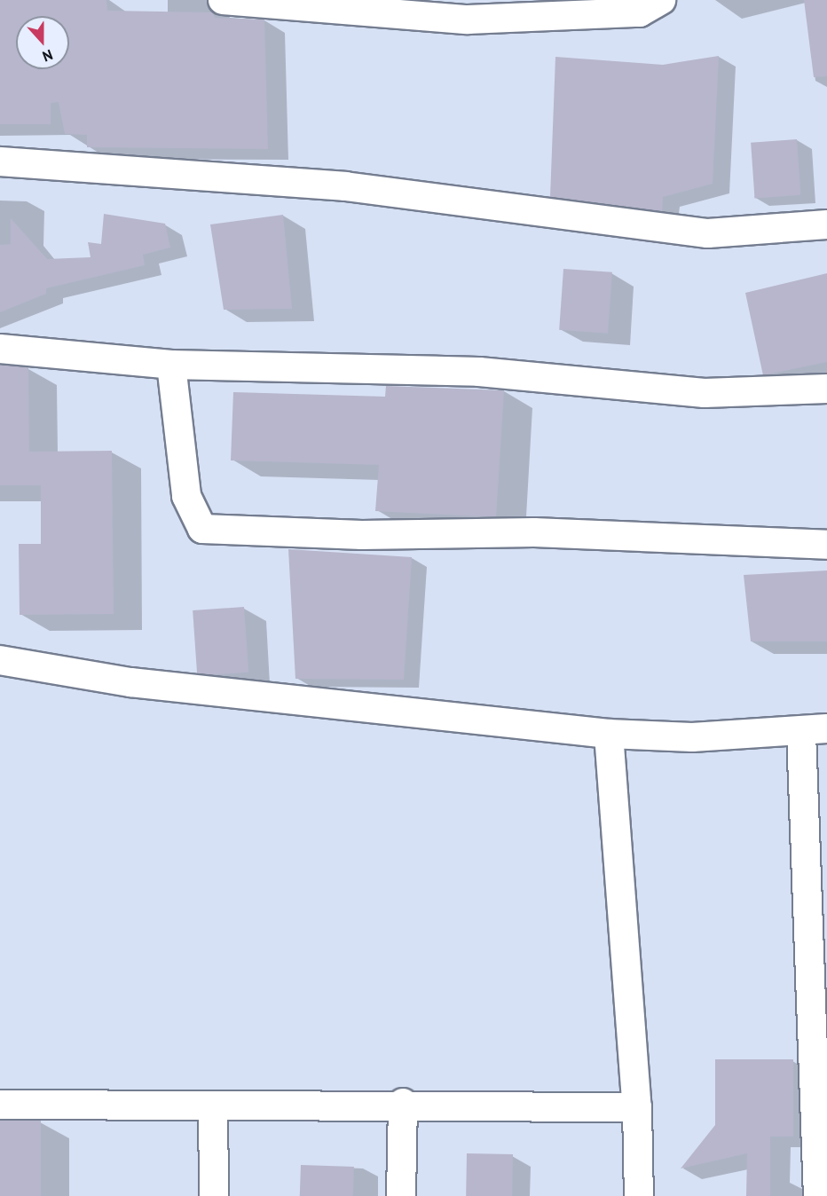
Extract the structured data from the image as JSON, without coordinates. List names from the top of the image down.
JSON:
{
  "north": "bottom"
}
